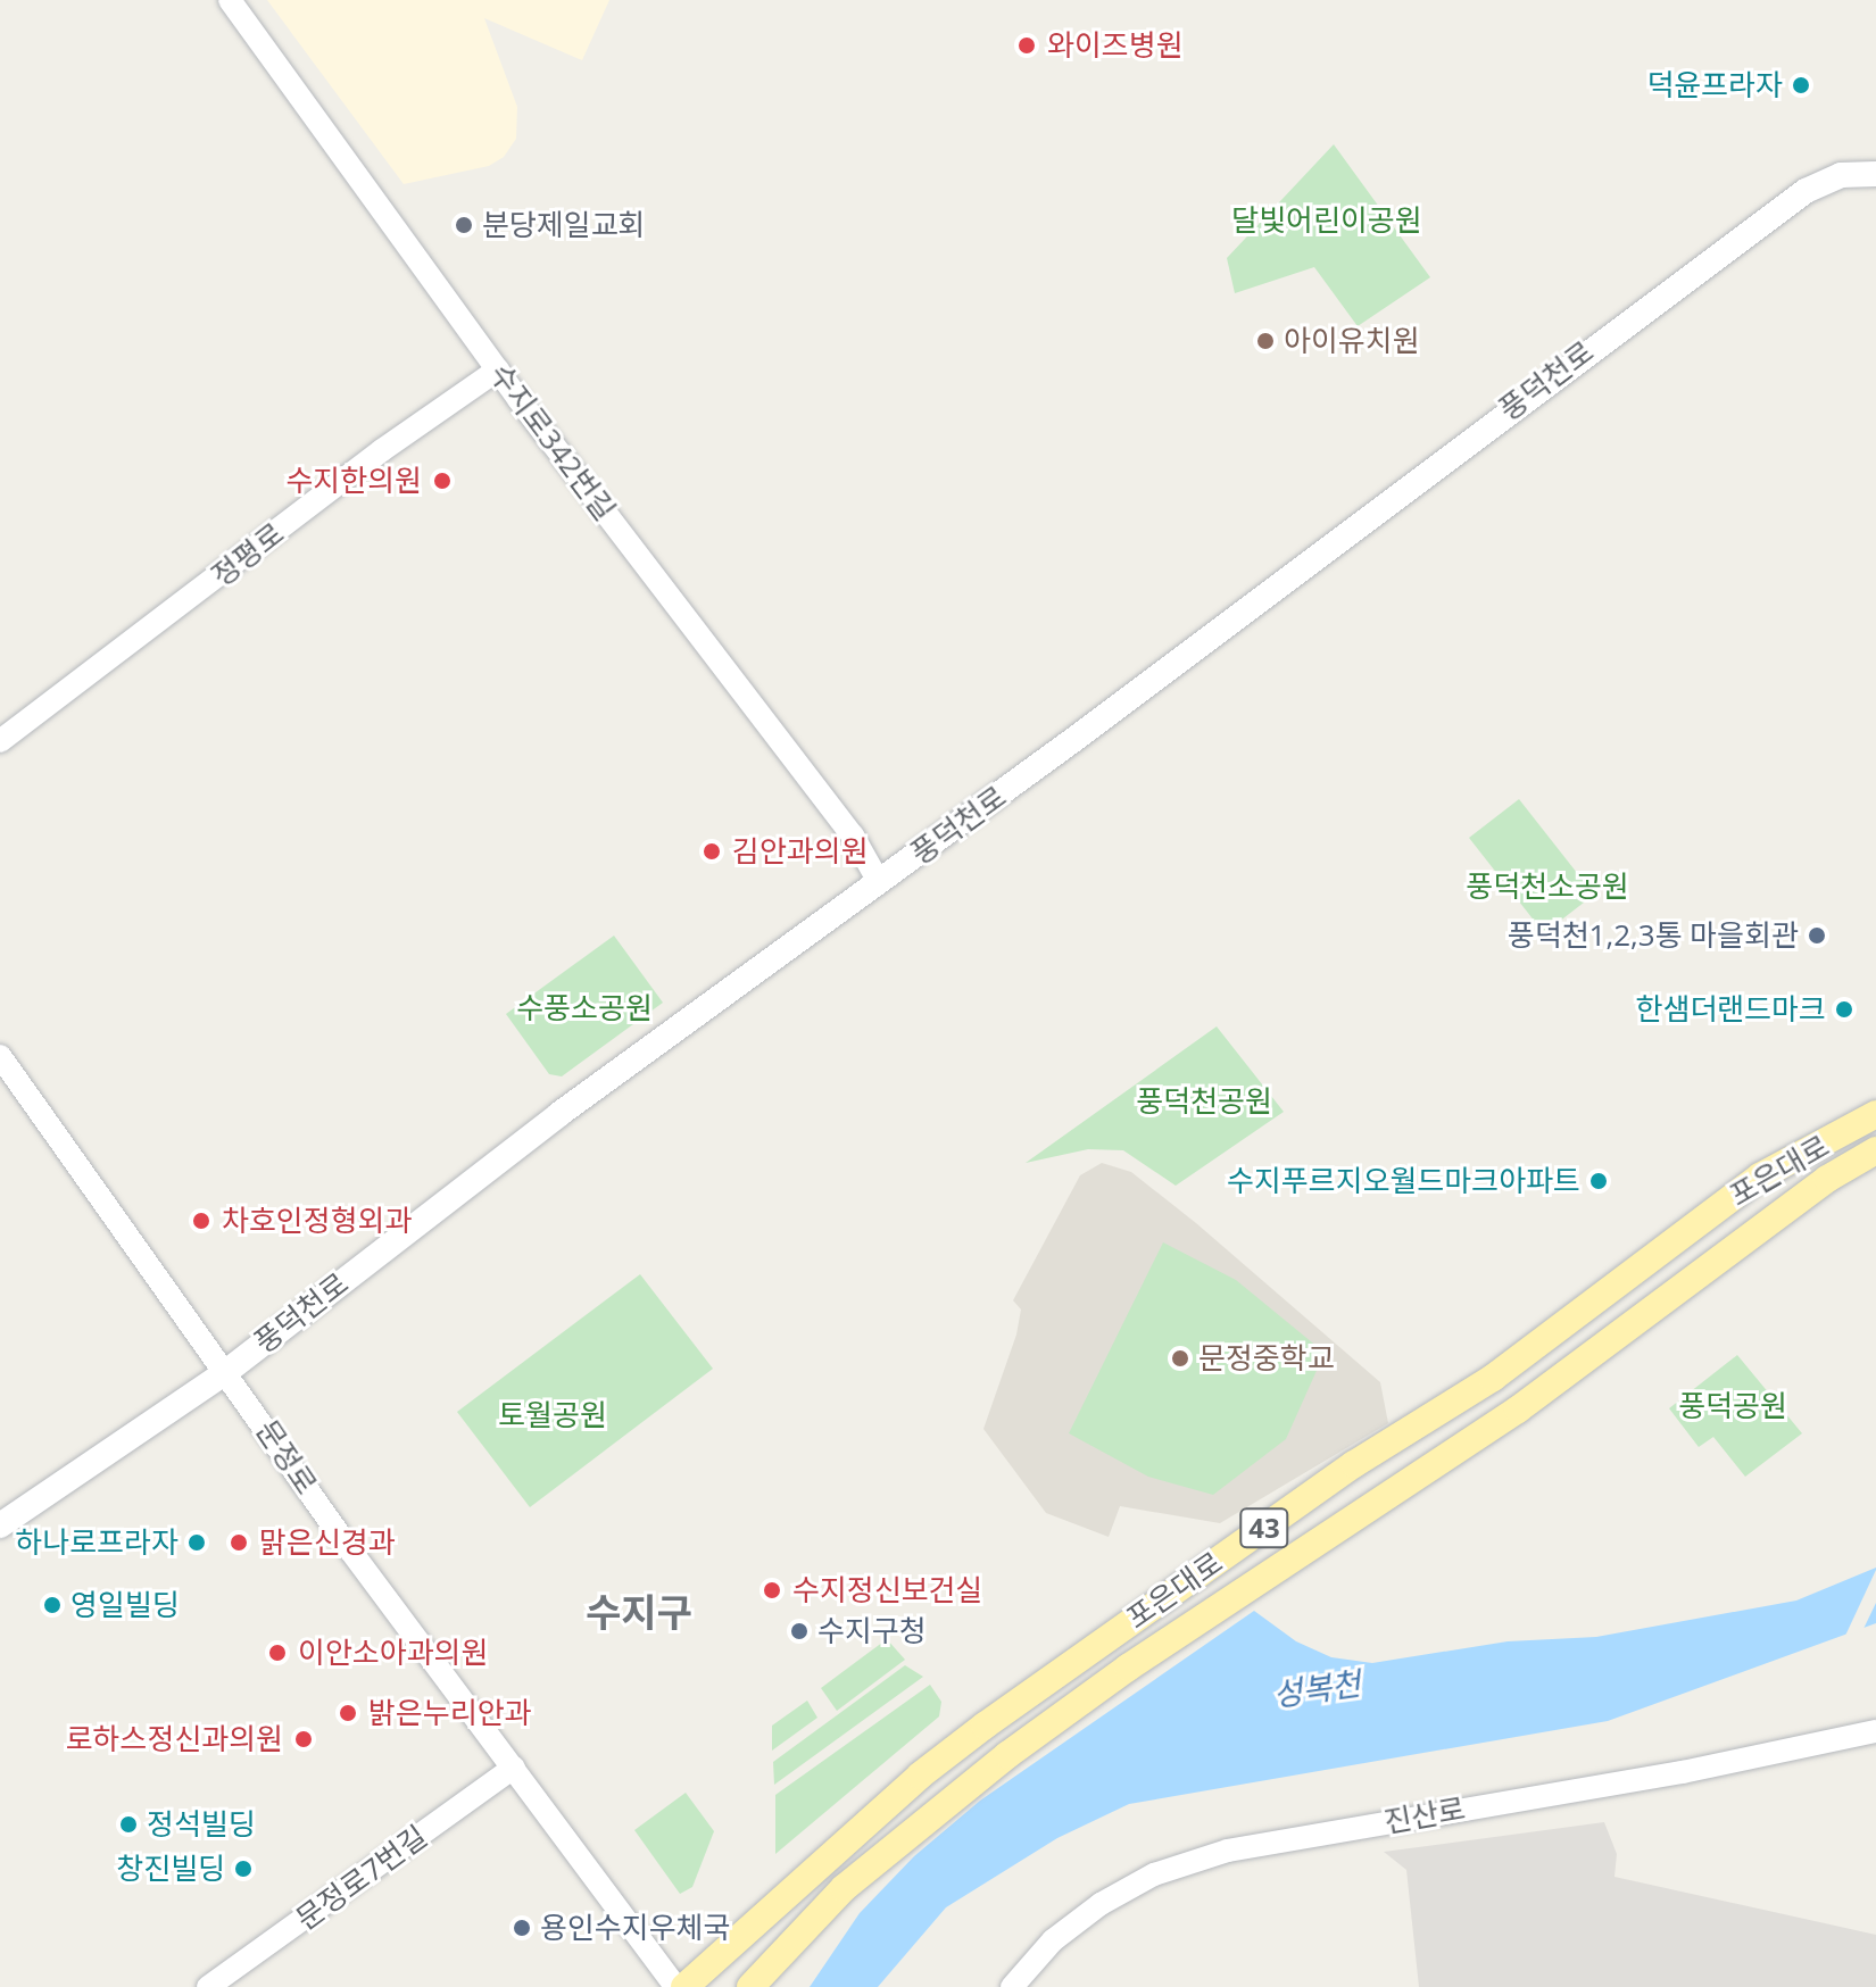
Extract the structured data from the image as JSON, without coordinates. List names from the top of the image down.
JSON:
{
  "streets": {
    "main road": ["풍덕천로", "포은대로", "43"],
    "street": [
      "수지로342번길",
      "정평로",
      "문정로",
      "진산로",
      "문정로7번길"
    ]
  },
  "crossings": [
    ["풍덕천로", "수지로342번길"],
    ["풍덕천로", "문정로"],
    ["수지로342번길", "정평로"],
    ["문정로", "문정로7번길"]
  ],
  "districts": ["수지구"],
  "water": ["성복천"],
  "parks": [
    "달빛어린이공원",
    "풍덕천소공원",
    "수풍소공원",
    "풍덕천공원",
    "풍덕공원",
    "토월공원"
  ],
  "places": [
    "와이즈병원",
    "덕윤프라자",
    "분당제일교회",
    "아이유치원",
    "수지한의원",
    "김안과의원",
    "풍덕천1,2,3통 마을회관",
    "한샘더랜드마크",
    "수지푸르지오월드마크아파트",
    "차호인정형외과",
    "문정중학교",
    "하나로프라자",
    "맑은신경과",
    "수지정신보건실",
    "영일빌딩",
    "수지구청",
    "이안소아과의원",
    "밝은누리안과",
    "로하스정신과의원",
    "정석빌딩",
    "창진빌딩",
    "용인수지우체국"
  ]
}
